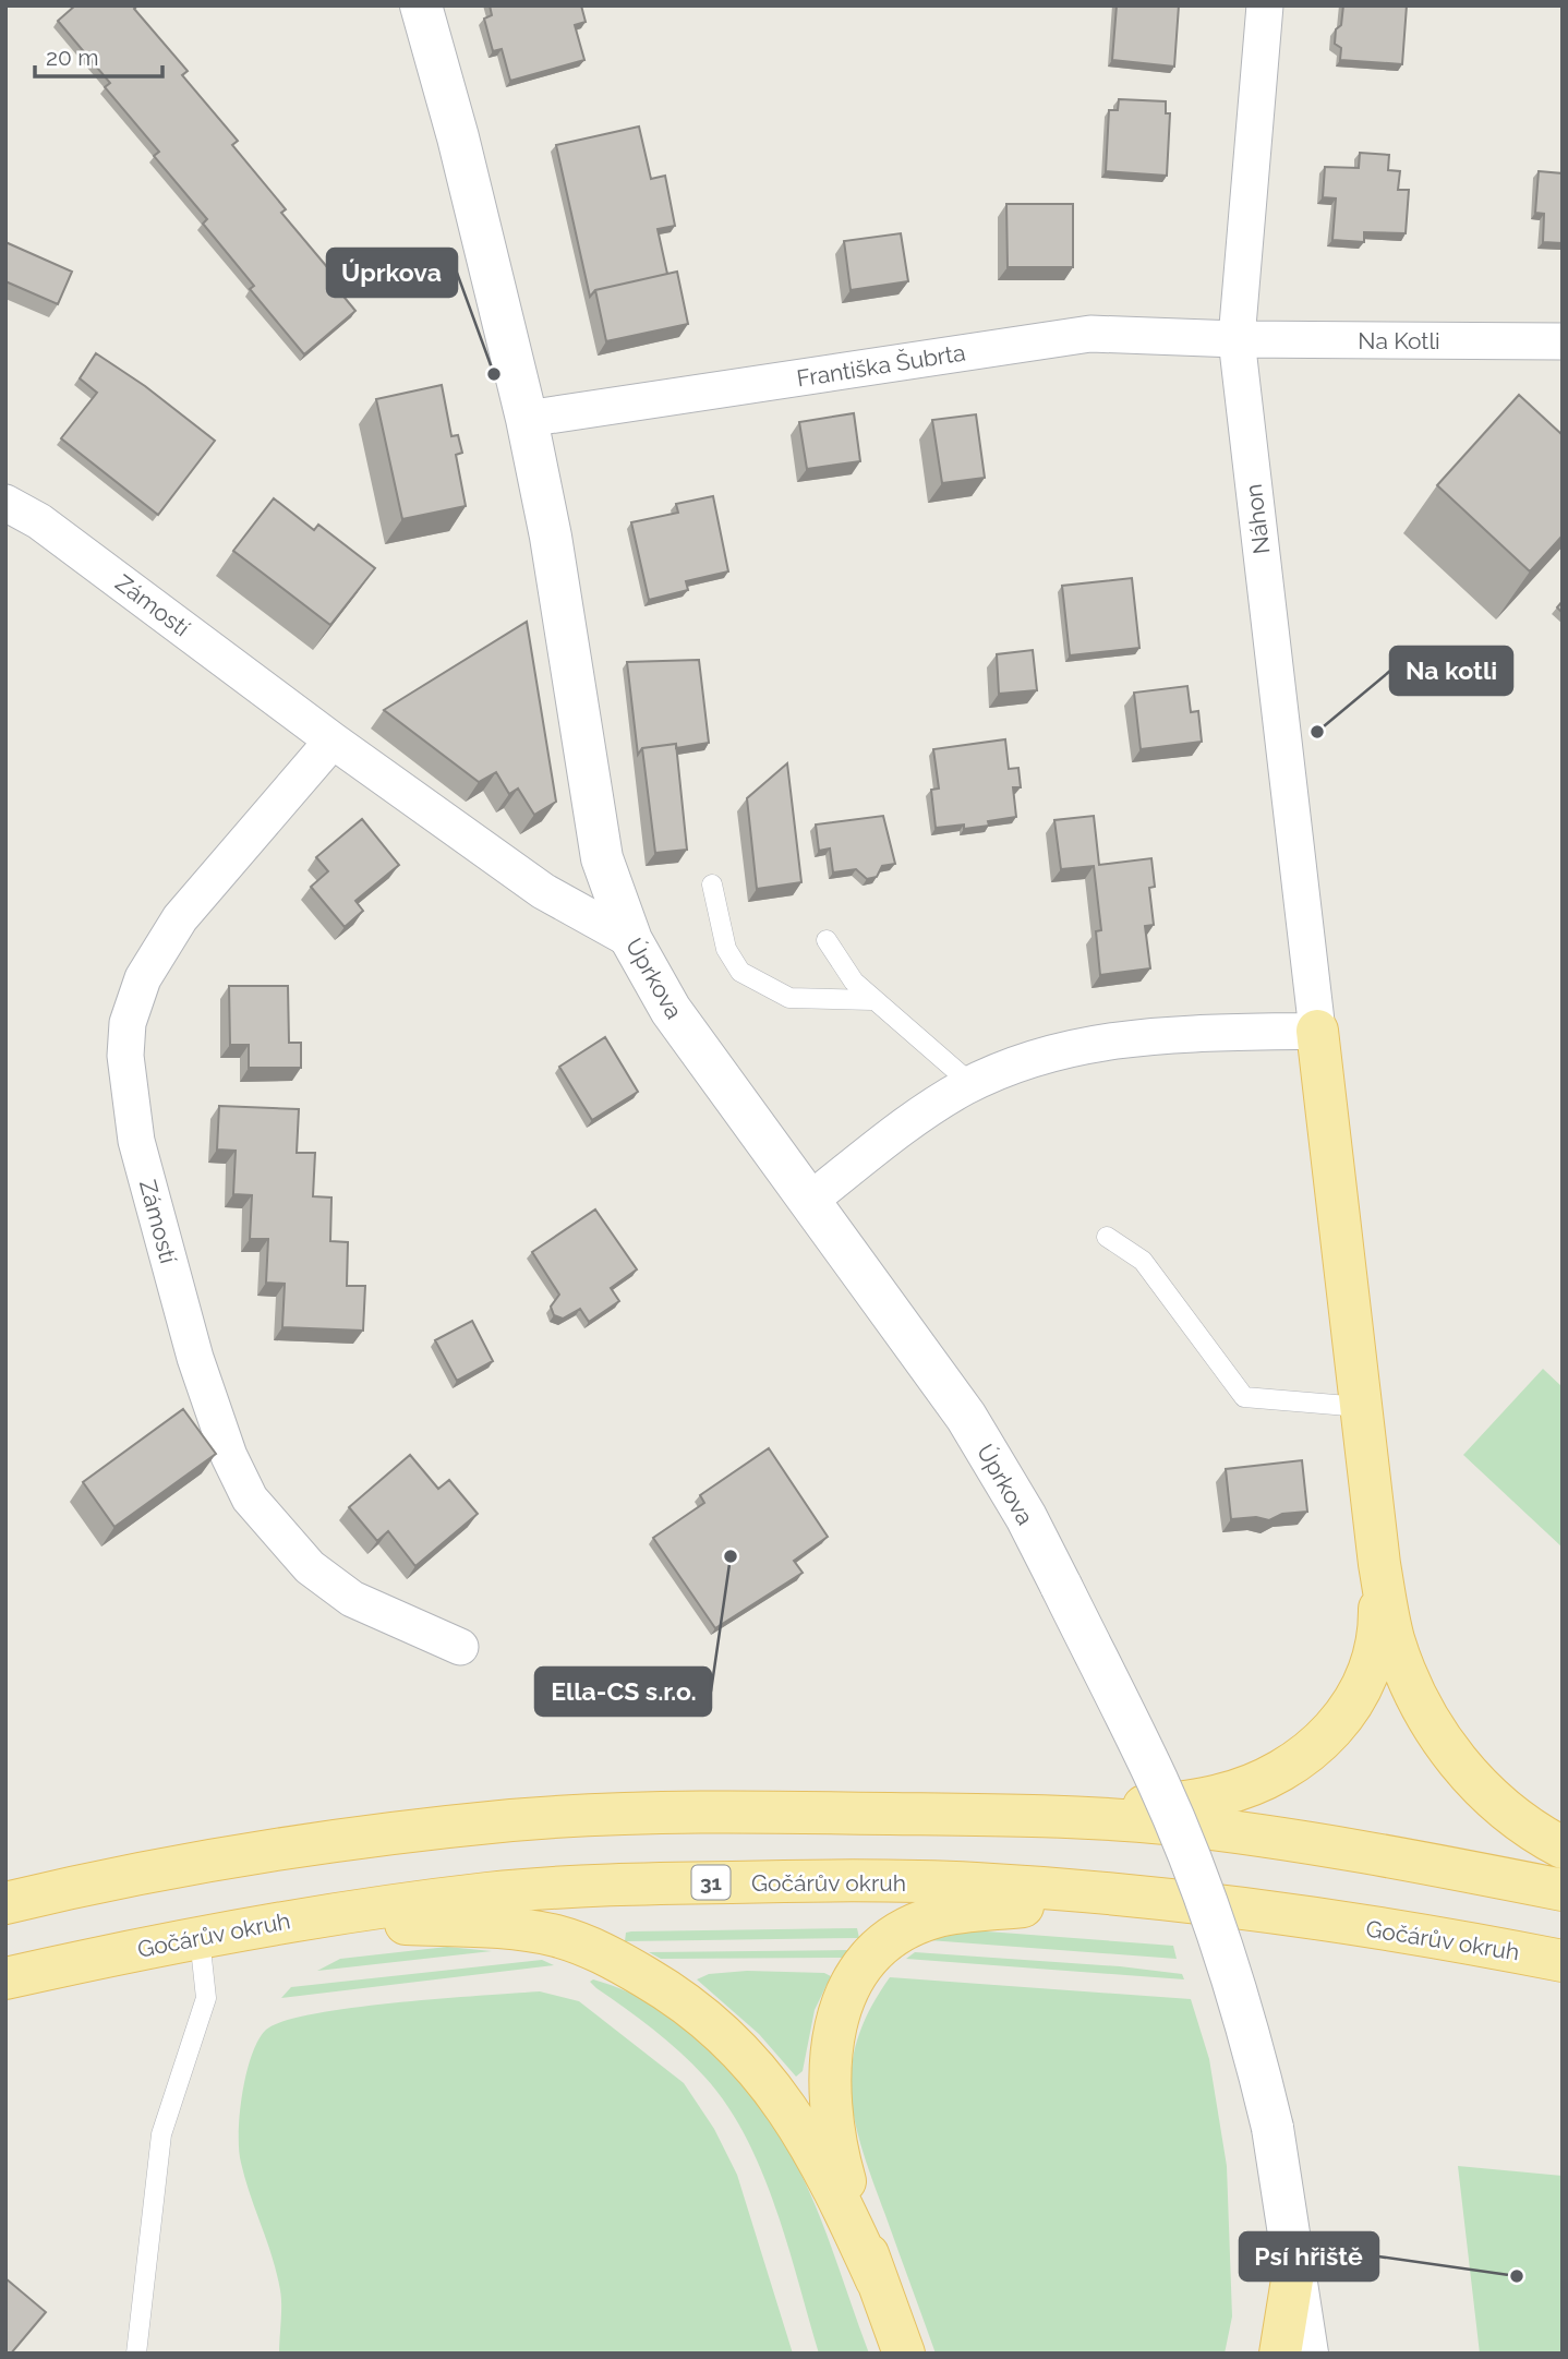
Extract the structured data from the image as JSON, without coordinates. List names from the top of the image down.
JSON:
{
  "streets": {
    "main road": ["31", "Gočárův okruh"],
    "street": [
      "Na Kotli",
      "Františka Šubrta",
      "Náhon",
      "Zámostí",
      "Úprkova"
    ]
  },
  "crossings": [
    ["Na Kotli", "Františka Šubrta"],
    ["Na Kotli", "Náhon"],
    ["Františka Šubrta", "Náhon"],
    ["Františka Šubrta", "Úprkova"],
    ["Zámostí", "Úprkova"]
  ],
  "places": [
    "Úprkova",
    "Na kotli",
    "Ella-CS s.r.o.",
    "Psí hřiště"
  ],
  "scale_bar": "20 m"
}
